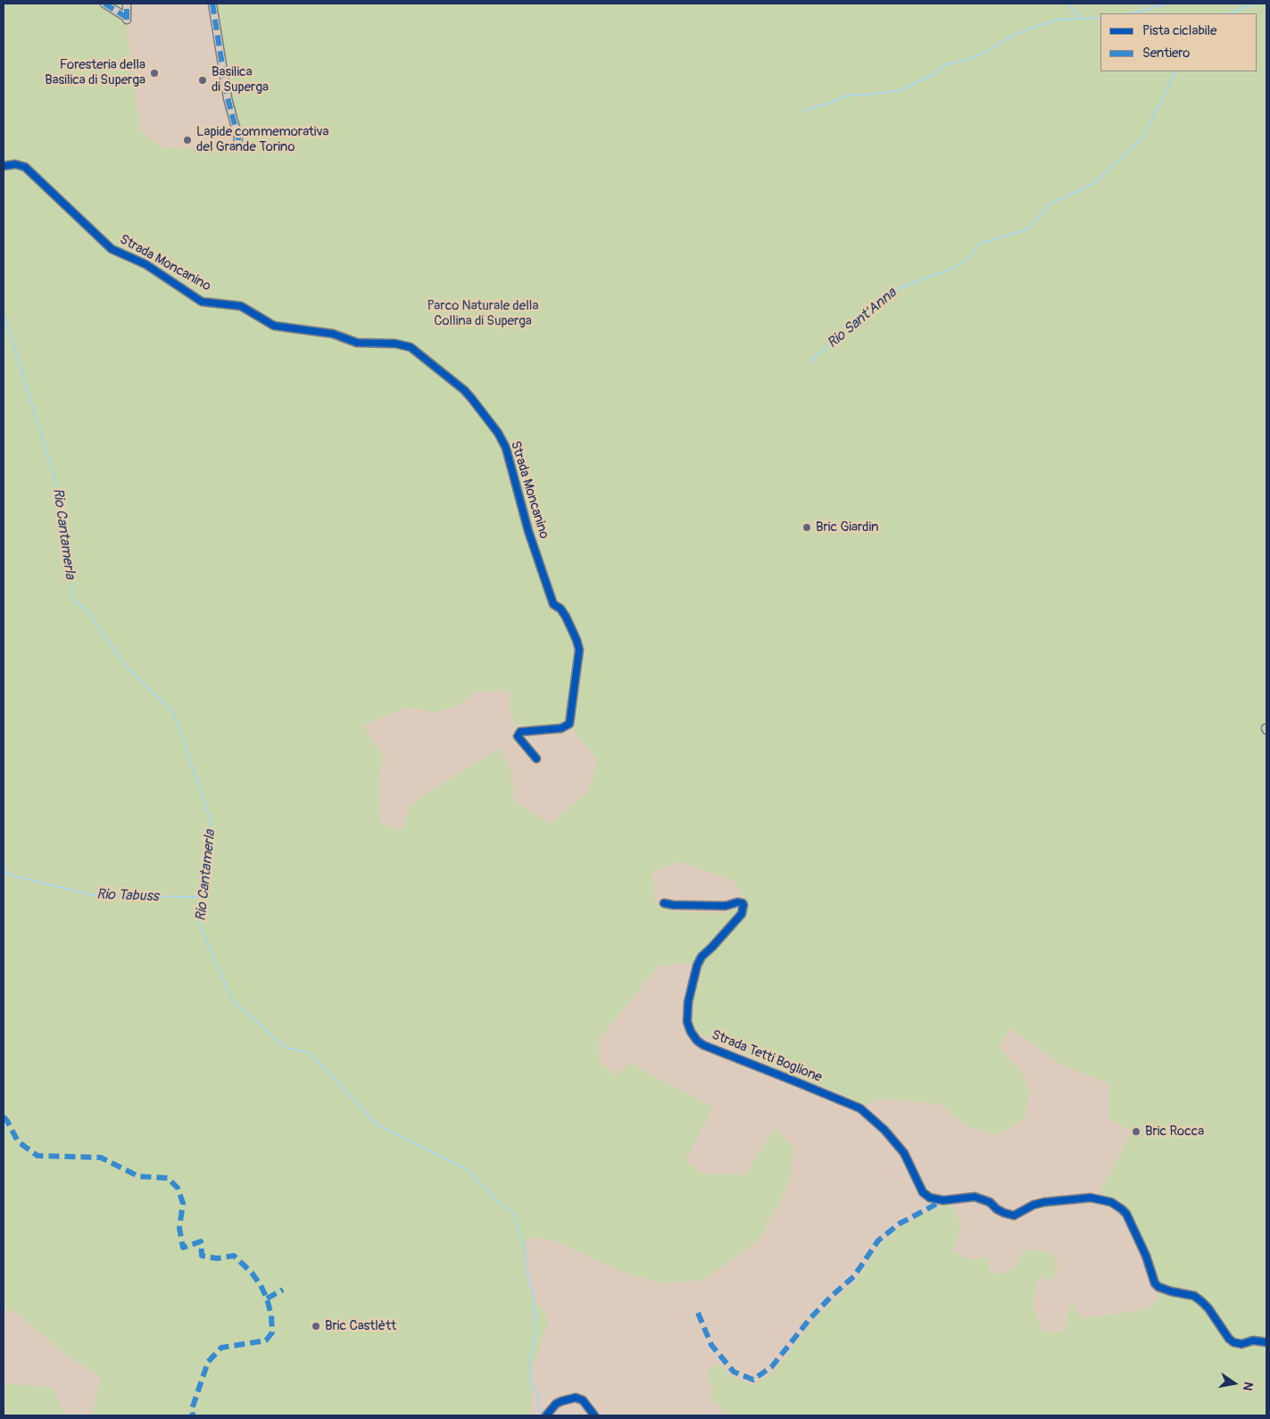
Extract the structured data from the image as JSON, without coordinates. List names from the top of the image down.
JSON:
{
  "streets": {
    "street": ["Strada Moncanino", "Strada Tetti Boglione"]
  },
  "water": ["Rio Sant'Anna", "Rio Cantamerla", "Rio Tabuss"],
  "parks": ["Parco Naturale della Collina di Superga"],
  "places": [
    "Foresteria della Basilica di Superga",
    "Basilica di Superga",
    "Lapide commemorativa del Grande Torino",
    "Bric Giardin",
    "Bric Rocca",
    "Bric Castlètt"
  ],
  "legend": ["Pista ciclabile", "Sentiero"],
  "north": "right"
}
